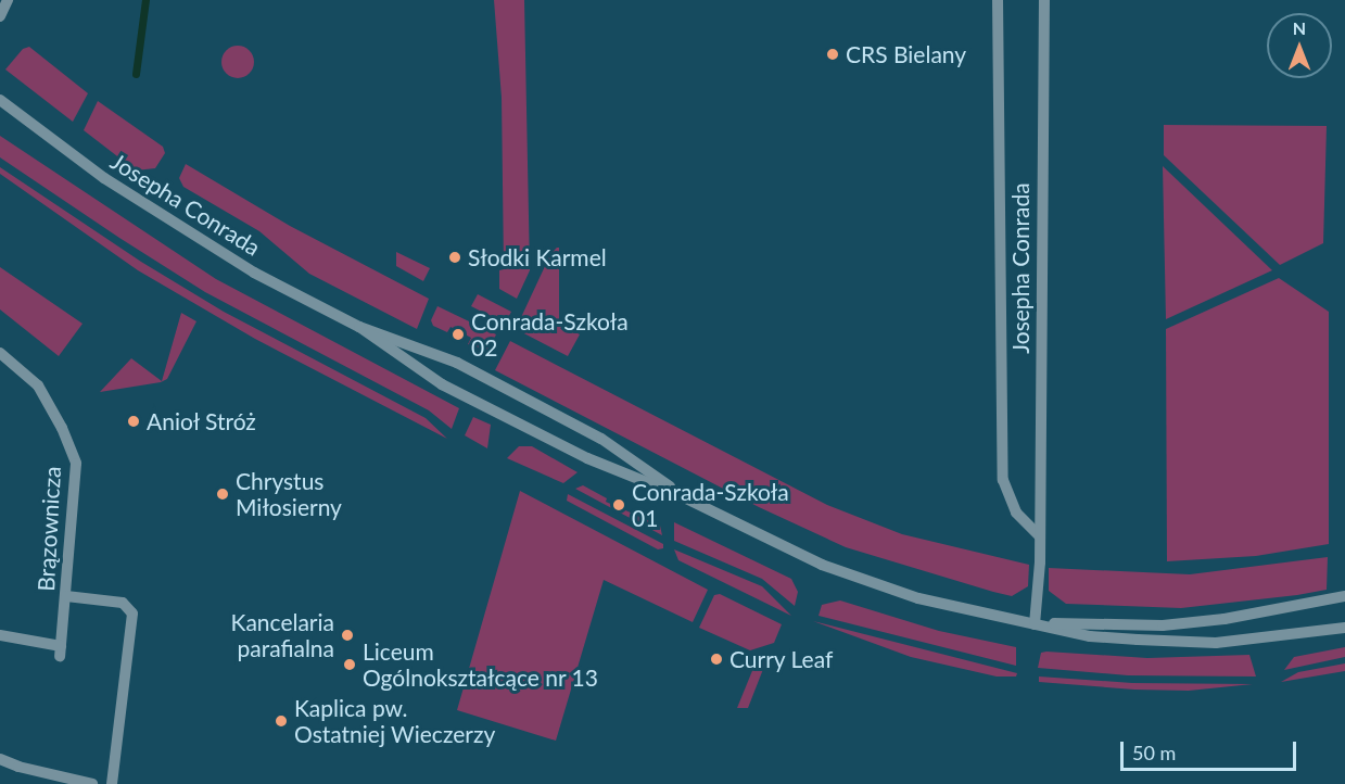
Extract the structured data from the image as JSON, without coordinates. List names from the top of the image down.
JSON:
{
  "streets": {
    "street": ["Josepha Conrada", "Brązownicza"]
  },
  "places": [
    "CRS Bielany",
    "Słodki Karmel",
    "Conrada-Szkoła 02",
    "Anioł Stróż",
    "Chrystus Miłosierny",
    "Conrada-Szkoła 01",
    "Kancelaria parafialna",
    "Curry Leaf",
    "Liceum Ogólnokształcące nr 13",
    "Kaplica pw. Ostatniej Wieczerzy"
  ],
  "scale_bar": "50 m",
  "north": "top"
}
